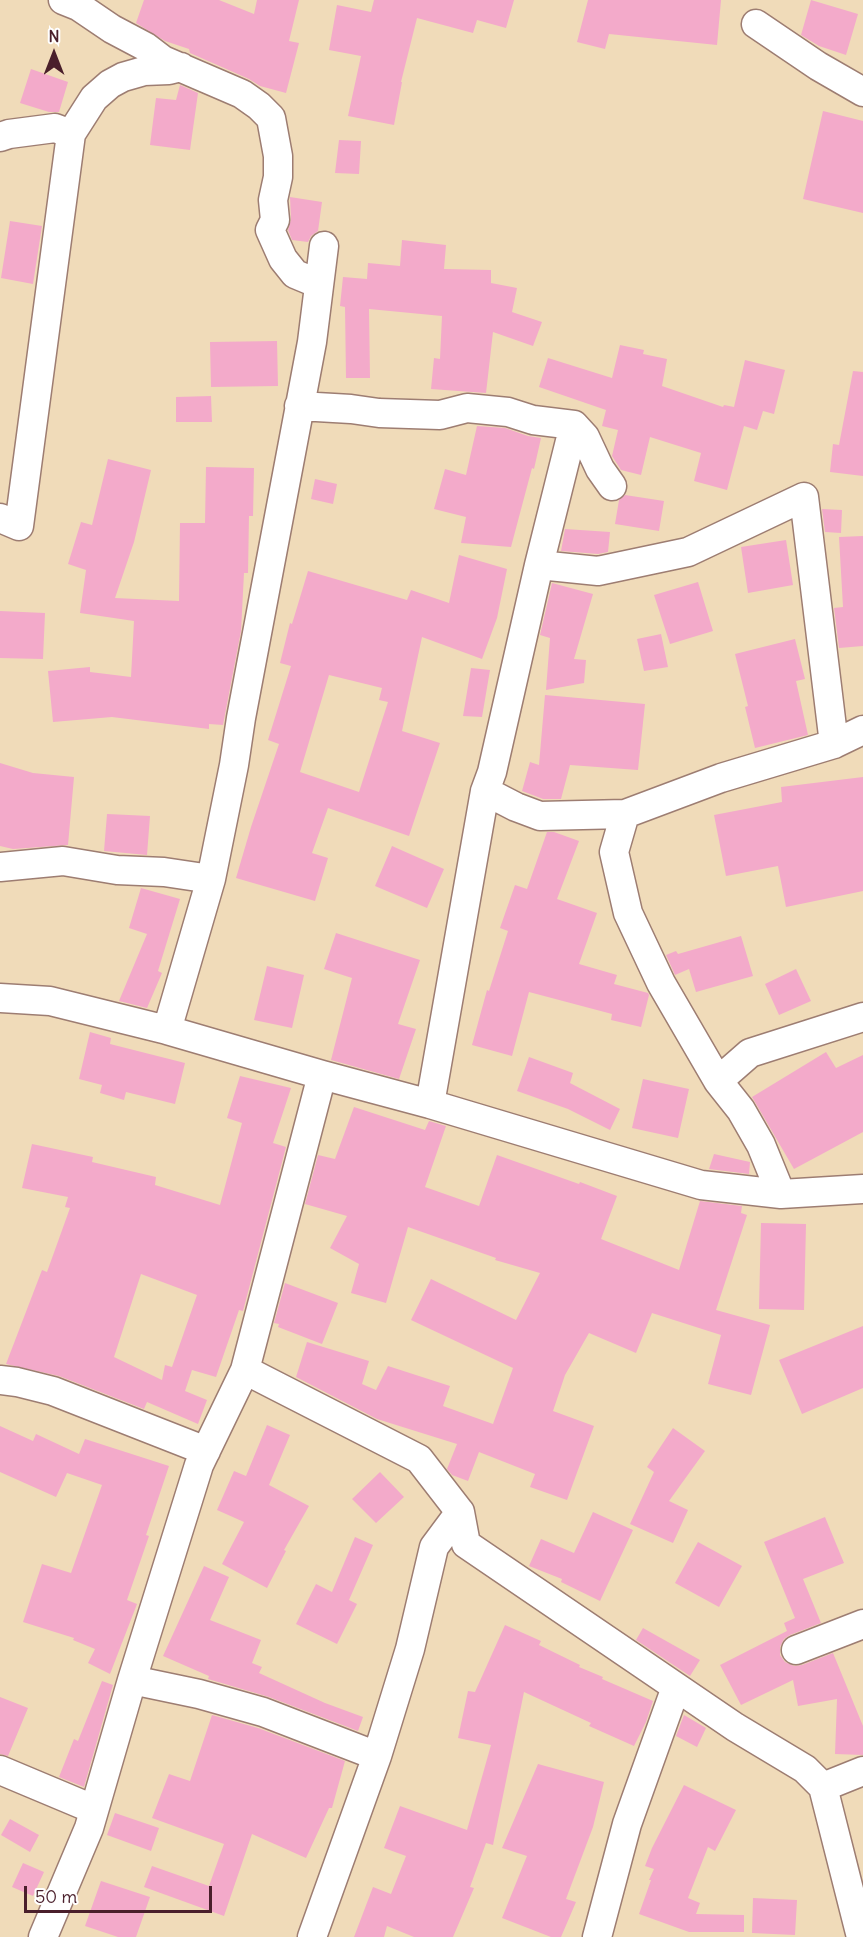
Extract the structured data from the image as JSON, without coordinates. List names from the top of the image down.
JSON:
{
  "scale_bar": "50 m",
  "north": "top"
}
